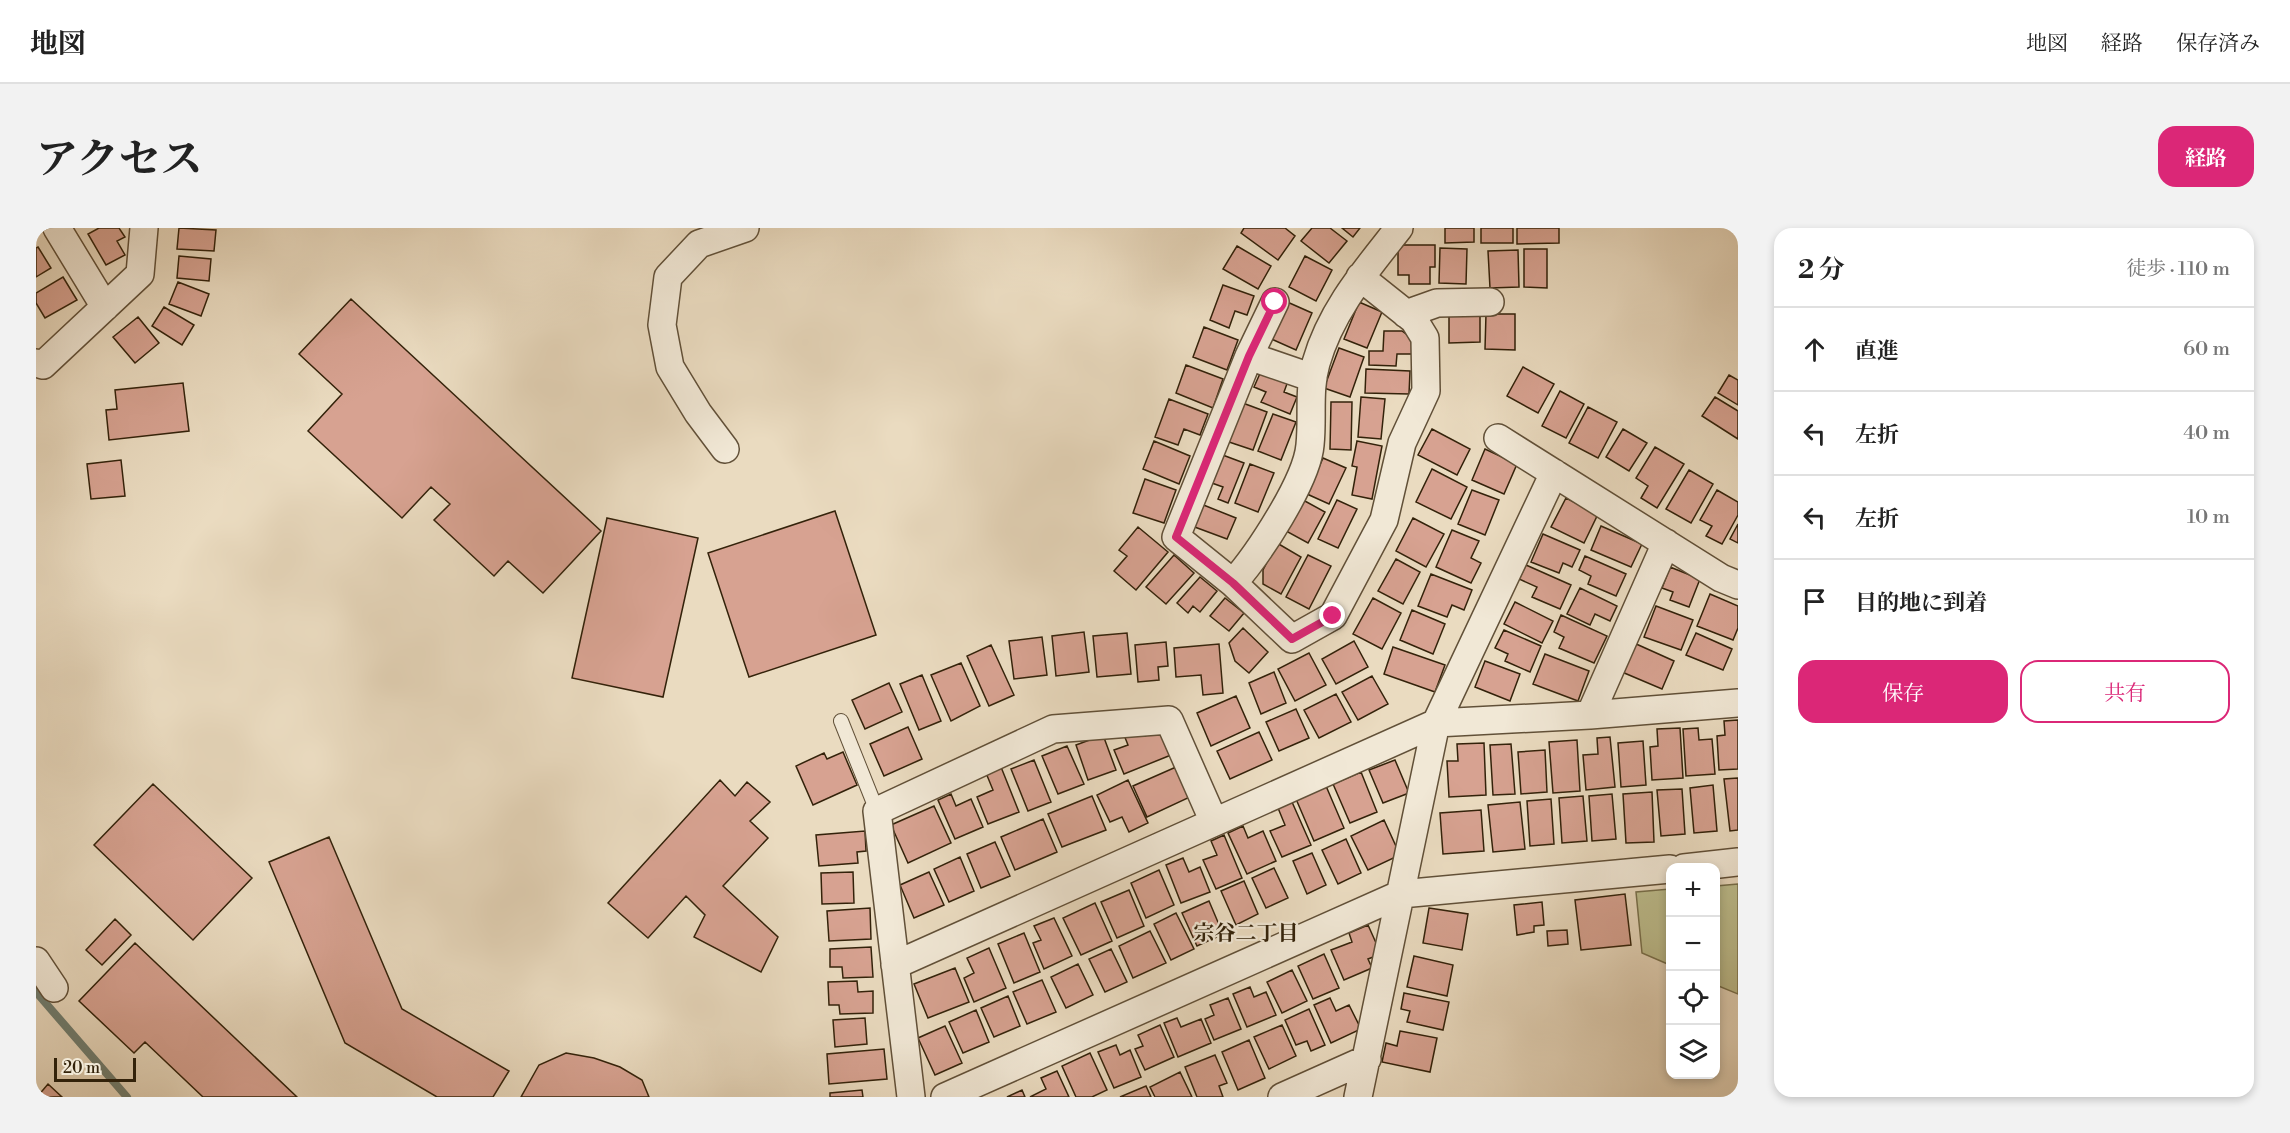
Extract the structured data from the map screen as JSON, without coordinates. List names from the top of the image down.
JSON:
{
  "districts": ["宗谷二丁目"],
  "scale_bar": "20 m",
  "page": {
    "header": "地図",
    "nav": ["地図", "経路", "保存済み"],
    "title": "アクセス",
    "buttons": [
      "経路",
      ["保存", "共有"]
    ],
    "heading": ["2 分", "徒歩 · 110 m"],
    "list": [
      ["直進", "60 m"],
      ["左折", "40 m"],
      ["左折", "10 m"],
      "目的地に到着"
    ],
    "map_buttons": ["+", "−"],
    "scale": "20 m"
  }
}
